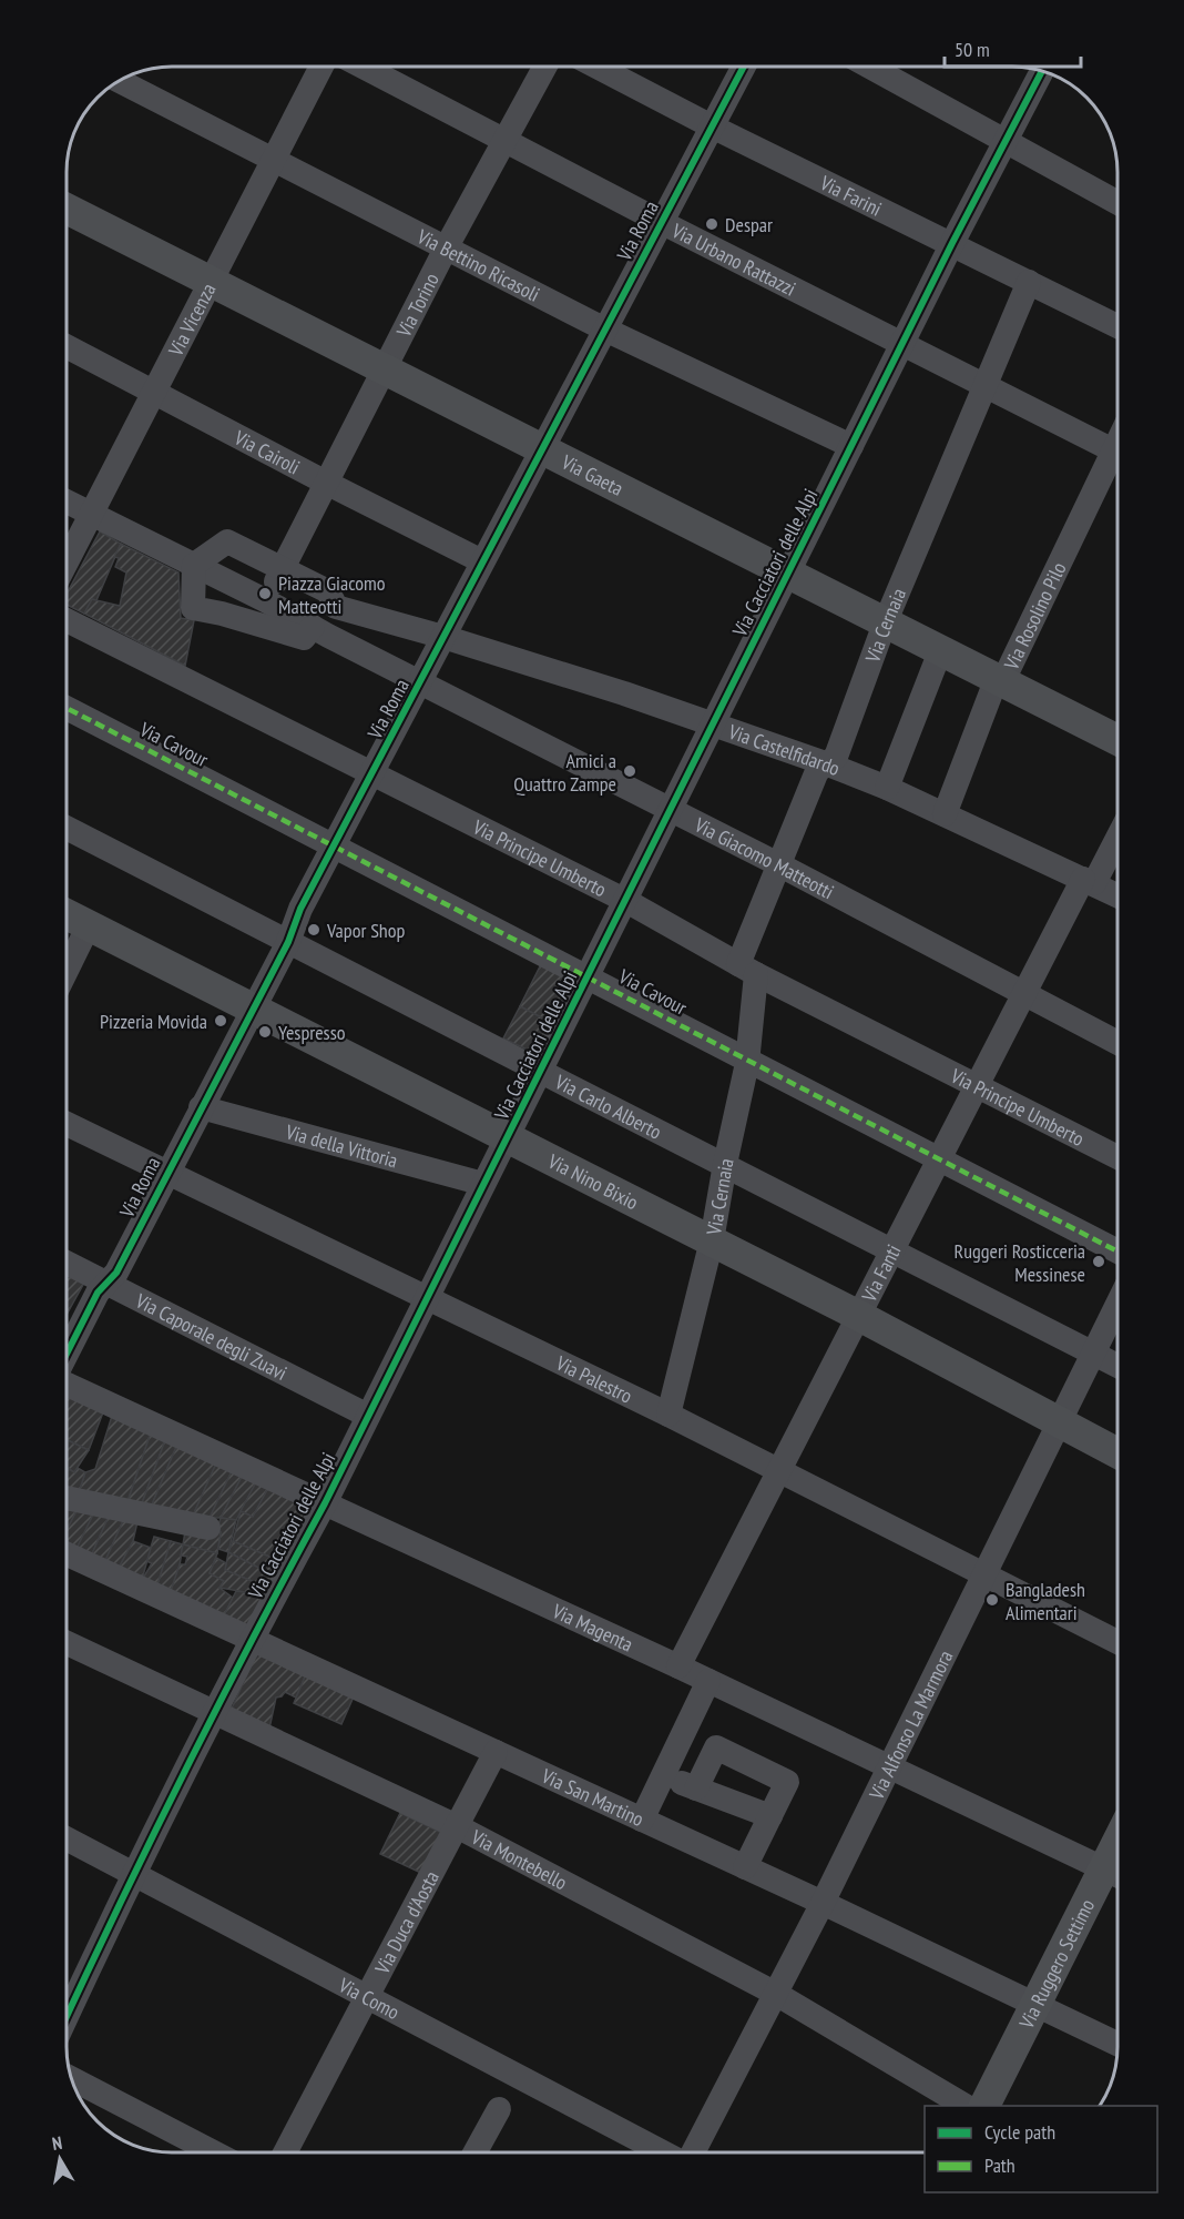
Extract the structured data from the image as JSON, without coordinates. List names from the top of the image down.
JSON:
{
  "streets": {
    "main road": ["Via Gaeta", "Via Nino Bixio", "Via Ruggero Settimo"],
    "street": [
      "Via Farini",
      "Via Roma",
      "Via Urbano Rattazzi",
      "Via Bettino Ricasoli",
      "Via Torino",
      "Via Vicenza",
      "Via Cairoli",
      "Via Cacciatori delle Alpi",
      "Via Rosolino Pilo",
      "Via Cernaia",
      "Via Cavour",
      "Via Castelfidardo",
      "Via Principe Umberto",
      "Via Giacomo Matteotti",
      "Via Carlo Alberto",
      "Via della Vittoria",
      "Via Fanti",
      "Via Caporale degli Zuavi",
      "Via Palestro",
      "Via Magenta",
      "Via Alfonso La Marmora",
      "Via San Martino",
      "Via Montebello",
      "Via Duca d'Aosta",
      "Via Como"
    ]
  },
  "crossings": [
    ["Via Farini", "Via Roma"],
    ["Via Farini", "Via Cacciatori delle Alpi"],
    ["Via Farini", "Via Cernaia"],
    ["Via Roma", "Via Urbano Rattazzi"],
    ["Via Roma", "Via Bettino Ricasoli"],
    ["Via Roma", "Via Cairoli"],
    ["Via Roma", "Via Gaeta"],
    ["Via Roma", "Via Cavour"],
    ["Via Roma", "Via Castelfidardo"],
    ["Via Roma", "Via Principe Umberto"],
    ["Via Roma", "Via Giacomo Matteotti"],
    ["Via Roma", "Via Carlo Alberto"],
    ["Via Roma", "Via della Vittoria"],
    ["Via Roma", "Via Nino Bixio"],
    ["Via Roma", "Via Caporale degli Zuavi"],
    ["Via Roma", "Via Palestro"],
    ["Via Urbano Rattazzi", "Via Torino"],
    ["Via Urbano Rattazzi", "Via Cacciatori delle Alpi"],
    ["Via Urbano Rattazzi", "Via Cernaia"],
    ["Via Bettino Ricasoli", "Via Torino"],
    ["Via Bettino Ricasoli", "Via Vicenza"],
    ["Via Bettino Ricasoli", "Via Cacciatori delle Alpi"],
    ["Via Torino", "Via Cairoli"],
    ["Via Torino", "Via Gaeta"],
    ["Via Torino", "Via Castelfidardo"],
    ["Via Torino", "Via Giacomo Matteotti"],
    ["Via Vicenza", "Via Cairoli"],
    ["Via Vicenza", "Via Gaeta"],
    ["Via Gaeta", "Via Cacciatori delle Alpi"],
    ["Via Gaeta", "Via Rosolino Pilo"],
    ["Via Gaeta", "Via Cernaia"],
    ["Via Cacciatori delle Alpi", "Via Cavour"],
    ["Via Cacciatori delle Alpi", "Via Castelfidardo"],
    ["Via Cacciatori delle Alpi", "Via Principe Umberto"],
    ["Via Cacciatori delle Alpi", "Via Giacomo Matteotti"],
    ["Via Cacciatori delle Alpi", "Via Carlo Alberto"],
    ["Via Cacciatori delle Alpi", "Via della Vittoria"],
    ["Via Cacciatori delle Alpi", "Via Nino Bixio"],
    ["Via Cacciatori delle Alpi", "Via Caporale degli Zuavi"],
    ["Via Cacciatori delle Alpi", "Via Palestro"],
    ["Via Cacciatori delle Alpi", "Via Magenta"],
    ["Via Cacciatori delle Alpi", "Via San Martino"],
    ["Via Cacciatori delle Alpi", "Via Montebello"],
    ["Via Cacciatori delle Alpi", "Via Como"],
    ["Via Rosolino Pilo", "Via Castelfidardo"],
    ["Via Cernaia", "Via Cavour"],
    ["Via Cernaia", "Via Castelfidardo"],
    ["Via Cernaia", "Via Principe Umberto"],
    ["Via Cernaia", "Via Giacomo Matteotti"],
    ["Via Cernaia", "Via Carlo Alberto"],
    ["Via Cernaia", "Via Nino Bixio"],
    ["Via Cernaia", "Via Palestro"],
    ["Via Cavour", "Via Fanti"],
    ["Via Castelfidardo", "Via Fanti"],
    ["Via Principe Umberto", "Via Fanti"],
    ["Via Giacomo Matteotti", "Via Fanti"],
    ["Via Carlo Alberto", "Via Fanti"],
    ["Via Carlo Alberto", "Via Alfonso La Marmora"],
    ["Via Nino Bixio", "Via Fanti"],
    ["Via Nino Bixio", "Via Alfonso La Marmora"],
    ["Via Fanti", "Via Palestro"],
    ["Via Fanti", "Via Magenta"],
    ["Via Palestro", "Via Alfonso La Marmora"],
    ["Via Magenta", "Via Alfonso La Marmora"],
    ["Via Magenta", "Via Ruggero Settimo"],
    ["Via Alfonso La Marmora", "Via San Martino"],
    ["Via Alfonso La Marmora", "Via Montebello"],
    ["Via San Martino", "Via Duca d'Aosta"],
    ["Via San Martino", "Via Ruggero Settimo"],
    ["Via Montebello", "Via Duca d'Aosta"],
    ["Via Duca d'Aosta", "Via Como"]
  ],
  "places": [
    "Despar",
    "Piazza Giacomo Matteotti",
    "Amici a Quattro Zampe",
    "Vapor Shop",
    "Pizzeria Movida",
    "Yespresso",
    "Ruggeri Rosticceria Messinese",
    "Bangladesh Alimentari"
  ],
  "legend": ["Cycle path", "Path"],
  "scale_bar": "50 m",
  "north": "top"
}
